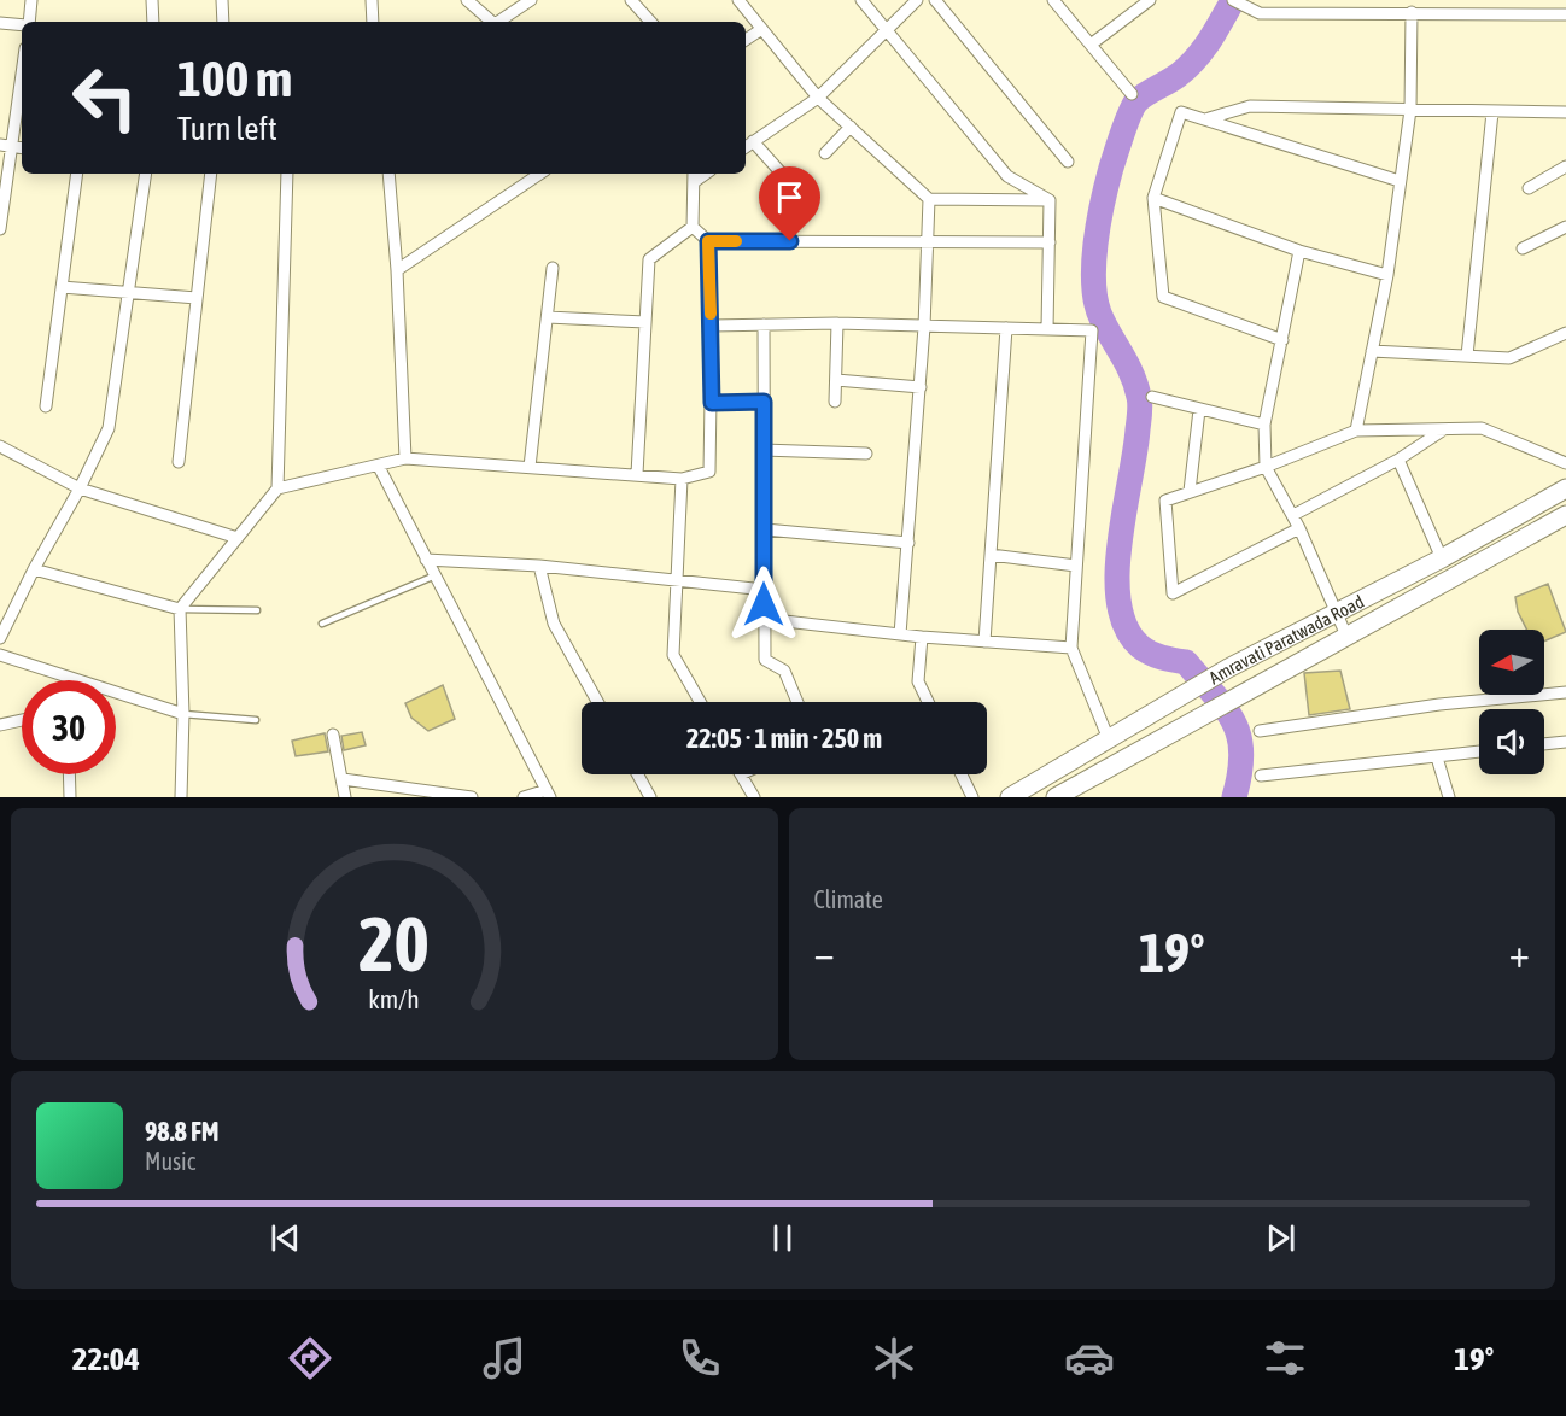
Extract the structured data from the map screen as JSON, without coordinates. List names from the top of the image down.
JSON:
{
  "streets": {
    "main road": ["Amravati Paratwada Road"]
  },
  "north": "left",
  "page": {
    "turn": ["100 m", "Turn left"],
    "limit": "30",
    "trip": "22:05 · 1 min · 250 m",
    "tile": "Climate",
    "heat": ["−", "19°", "+"],
    "song": ["98.8 FM", "Music"],
    "tabs": ["22:04", "19°"],
    "gauge": ["20", "km/h"]
  }
}
